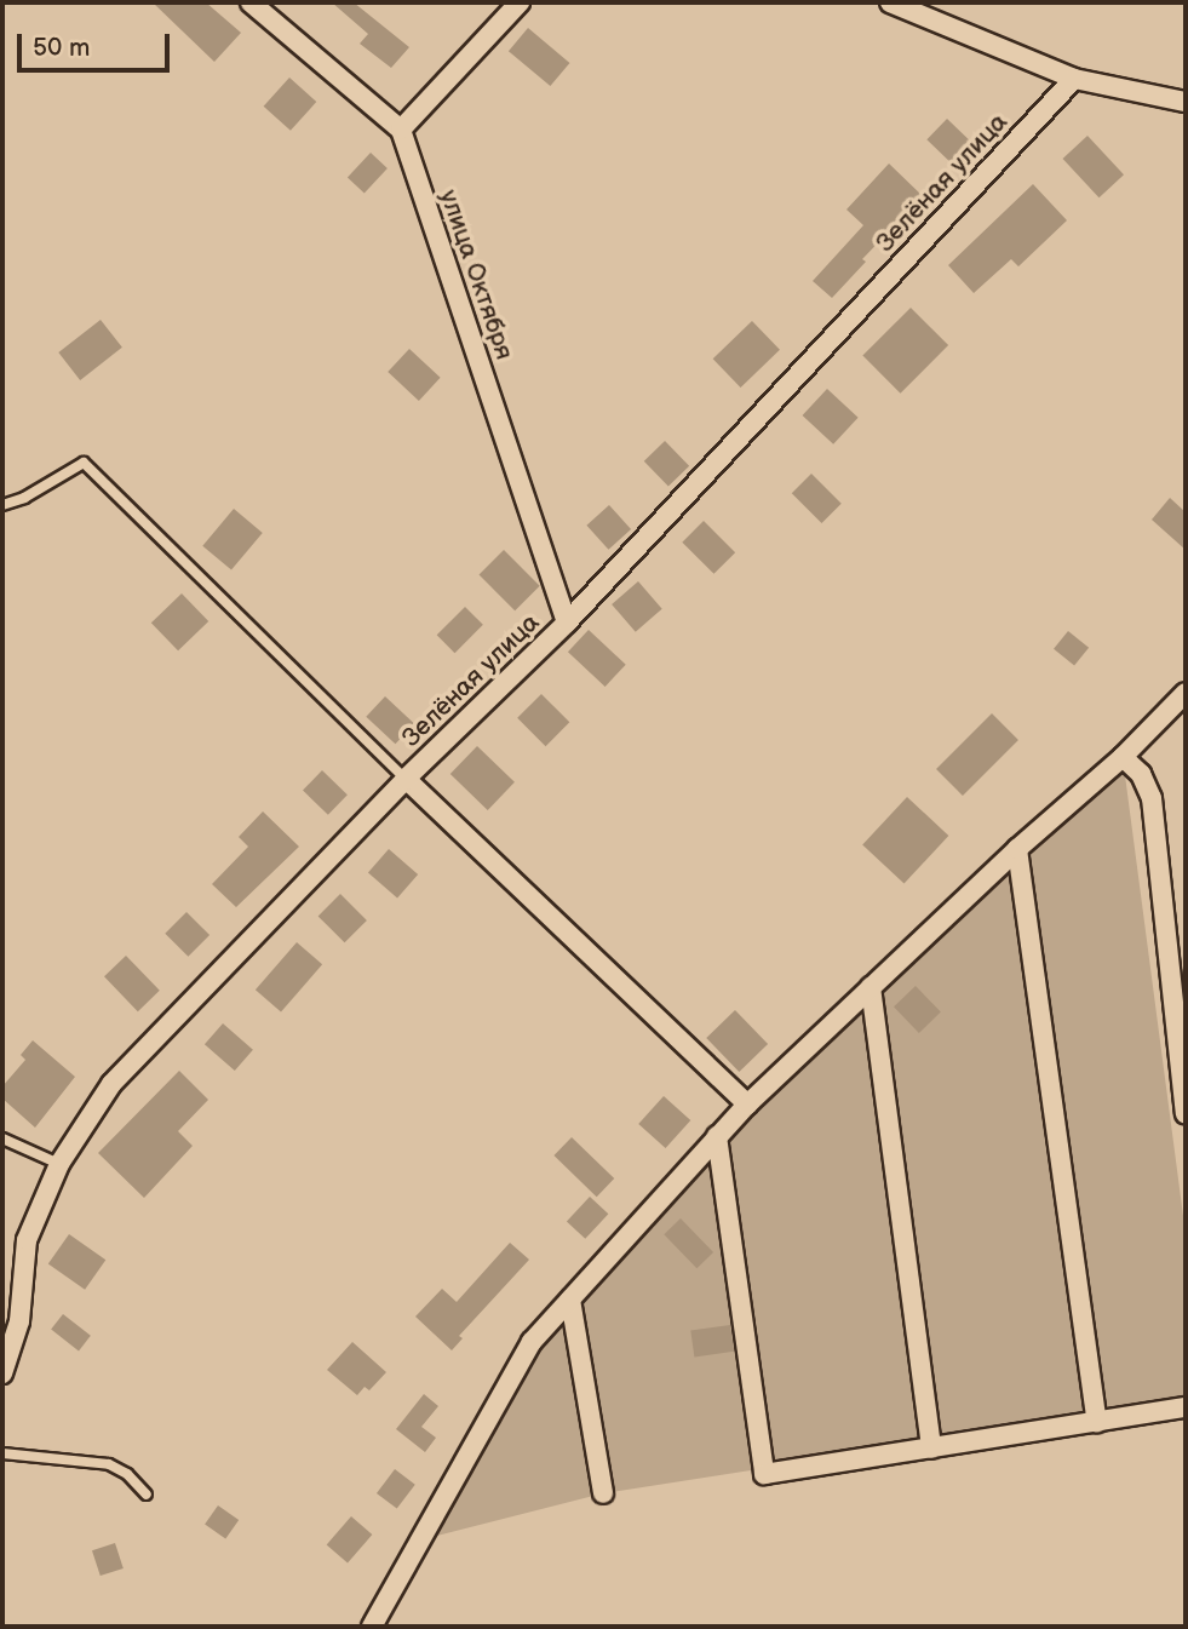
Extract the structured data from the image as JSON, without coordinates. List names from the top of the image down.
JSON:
{
  "streets": {
    "street": ["Зелёная улица", "улица Октября"]
  },
  "crossings": [
    ["Зелёная улица", "улица Октября"]
  ],
  "scale_bar": "50 m"
}
